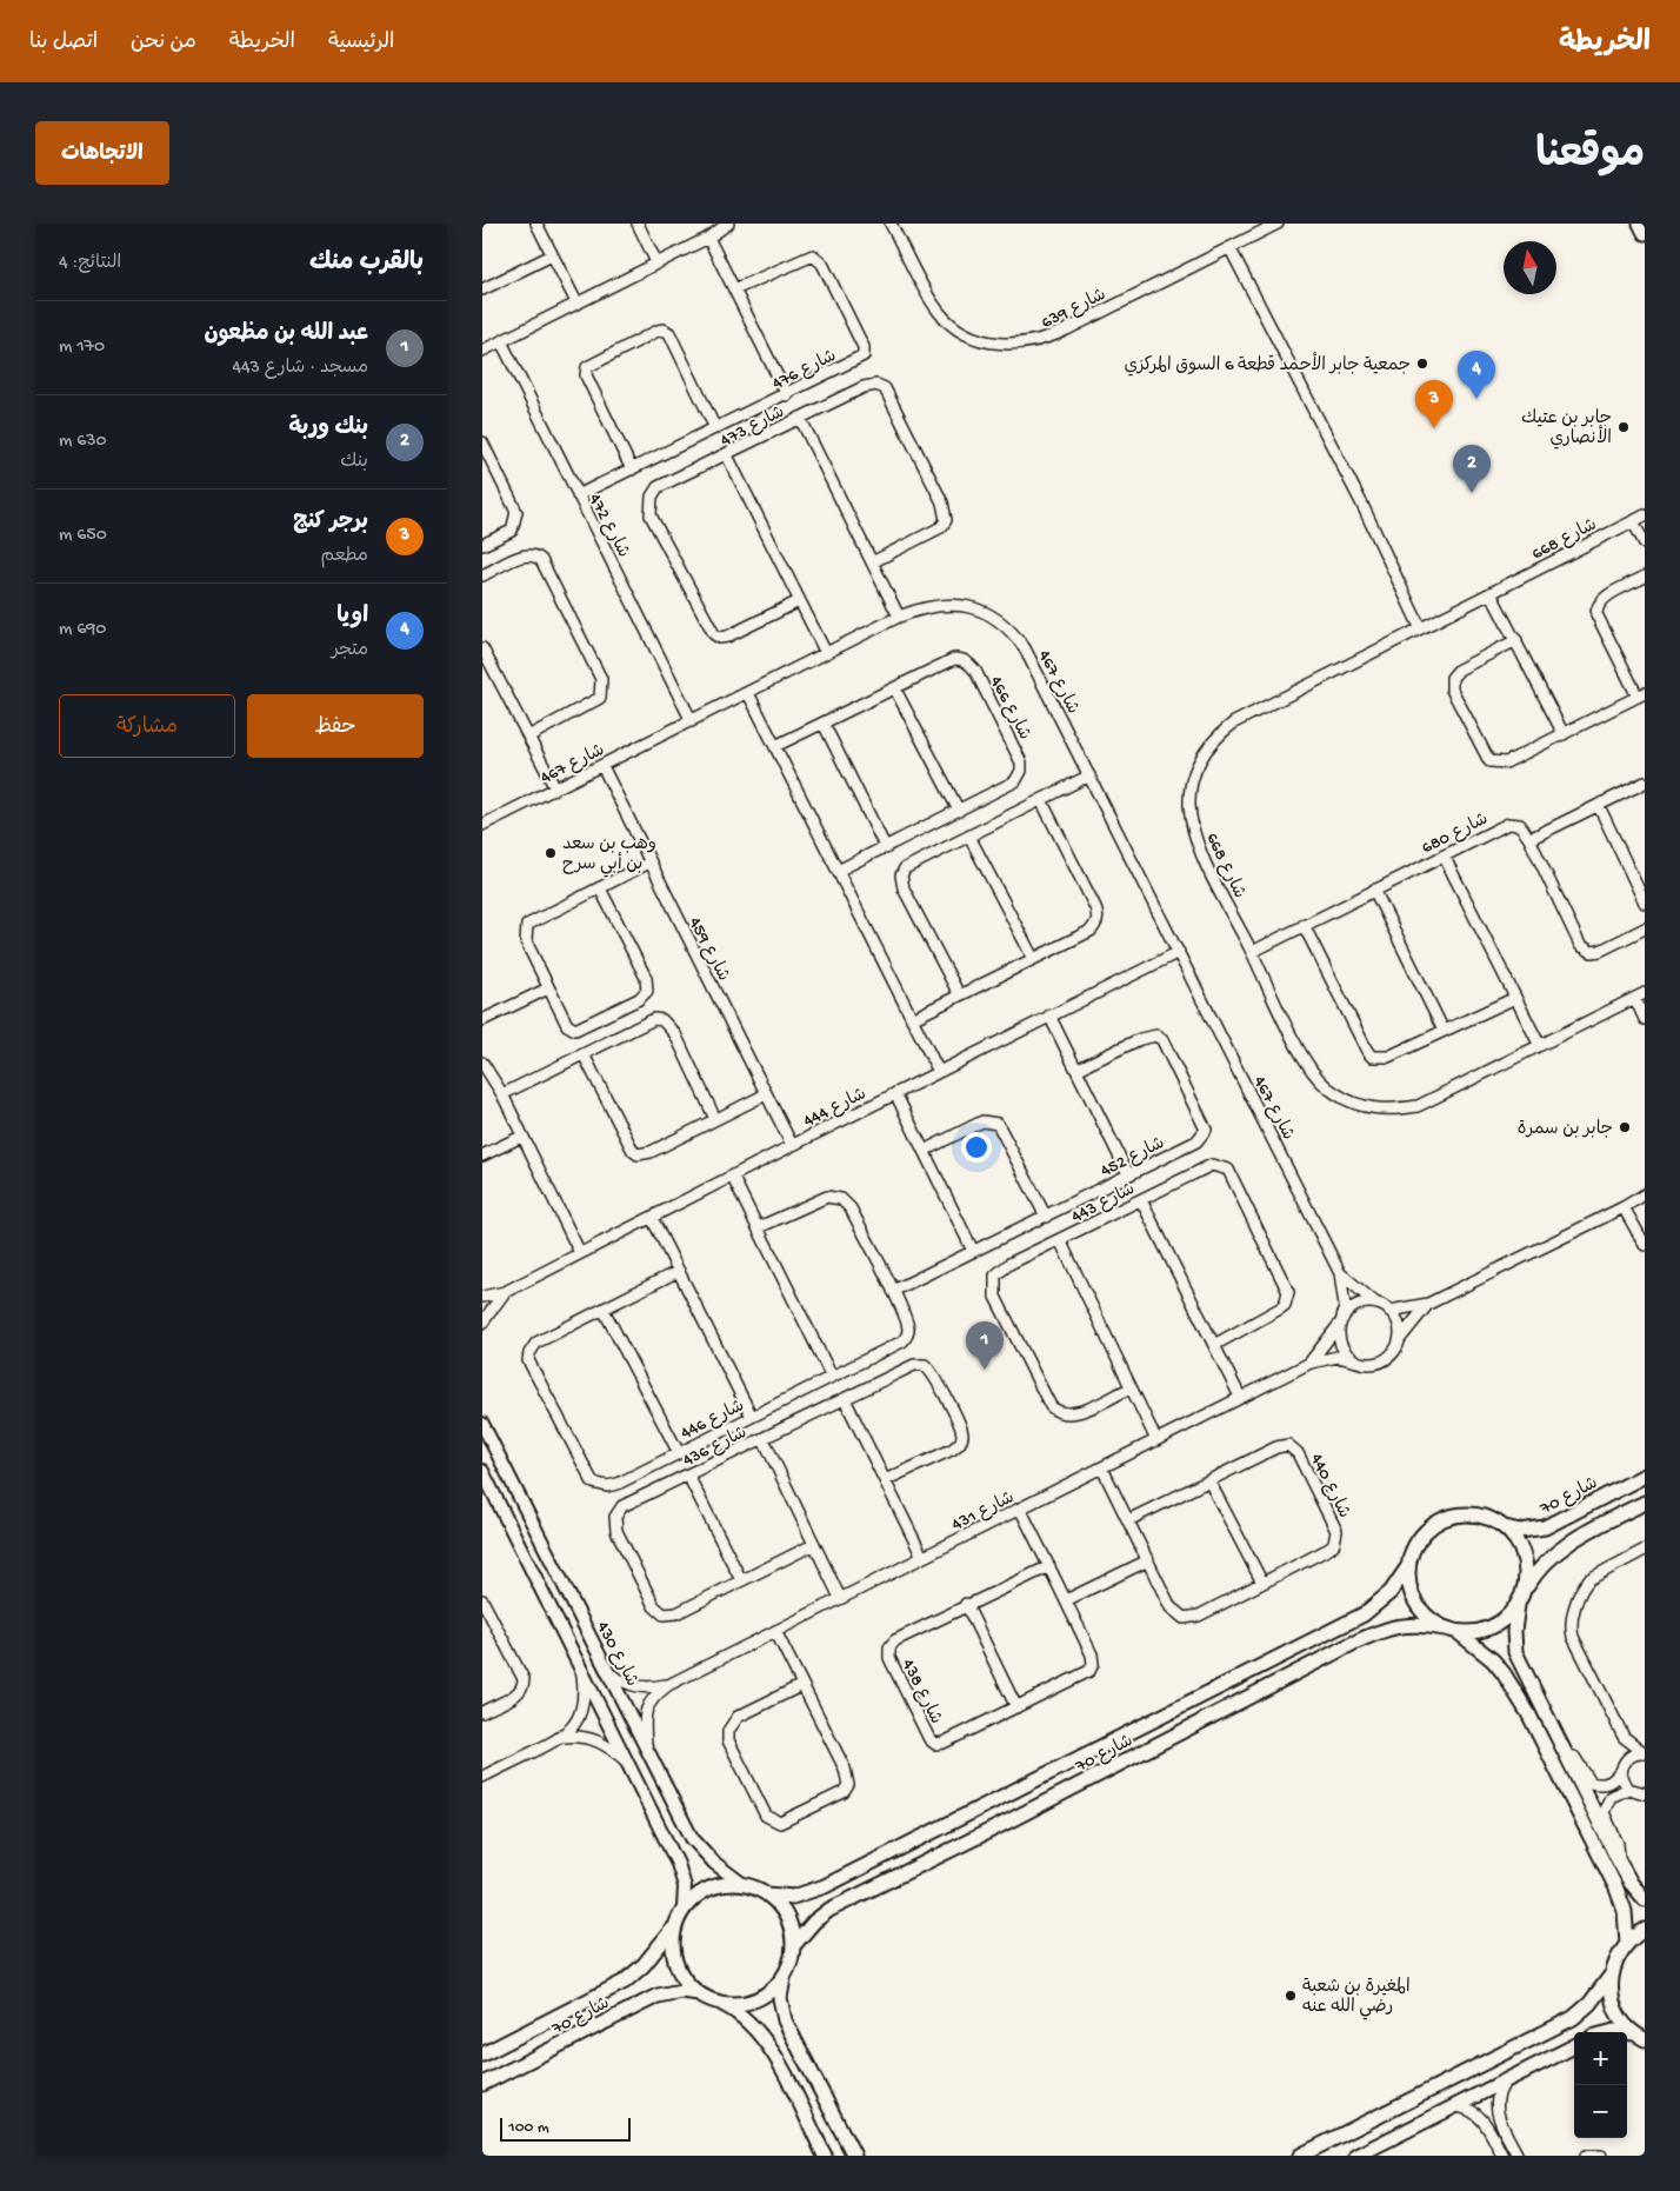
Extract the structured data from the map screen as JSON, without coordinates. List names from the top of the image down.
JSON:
{
  "streets": {
    "main road": ["شارع 70"],
    "street": [
      "شارع 639",
      "شارع 476",
      "شارع 473",
      "شارع 472",
      "شارع 668",
      "شارع 467",
      "شارع 466",
      "شارع 680",
      "شارع 459",
      "شارع 444",
      "شارع 452",
      "شارع 443",
      "شارع 446",
      "شارع 436",
      "شارع 440",
      "شارع 431",
      "شارع 430",
      "شارع 438"
    ]
  },
  "crossings": [
    ["شارع 476", "شارع 472"],
    ["شارع 472", "شارع 467"],
    ["شارع 668", "شارع 680"],
    ["شارع 467", "شارع 459"],
    ["شارع 467", "شارع 444"],
    ["شارع 467", "شارع 431"],
    ["شارع 459", "شارع 444"],
    ["شارع 452", "شارع 446"],
    ["شارع 440", "شارع 431"],
    ["شارع 70", "شارع 430"],
    ["شارع 431", "شارع 430"],
    ["شارع 431", "شارع 438"]
  ],
  "places": [
    "جمعية جابر الأحمد قطعة 6 السوق المركزي",
    "جابر بن عتيك الأنصاري",
    "وهب بن سعد بن أبي سرح",
    "جابر بن سمرة",
    "المغيرة بن شعبة رضي الله عنه"
  ],
  "scale_bar": "100 m",
  "north": "top",
  "page": {
    "header": "الخريطة",
    "nav": [
      "الرئيسية",
      "الخريطة",
      "من نحن",
      "اتصل بنا"
    ],
    "title": "موقعنا",
    "buttons": [
      "الاتجاهات",
      ["حفظ", "مشاركة"]
    ],
    "heading": ["بالقرب منك", "النتائج: 4"],
    "list": [
      {
        "mark": "1",
        "name": "عبد الله بن مظعون",
        "note": "مسجد · شارع 443",
        "value": "170 m"
      },
      {
        "mark": "2",
        "name": "بنك وربة",
        "note": "بنك",
        "value": "630 m"
      },
      {
        "mark": "3",
        "name": "برجر كنج",
        "note": "مطعم",
        "value": "650 m"
      },
      {
        "mark": "4",
        "name": "اويا",
        "note": "متجر",
        "value": "690 m"
      }
    ],
    "pins": [
      "4",
      "3",
      "2",
      "1"
    ],
    "map_buttons": ["+", "−"],
    "scale": "100 m"
  }
}
